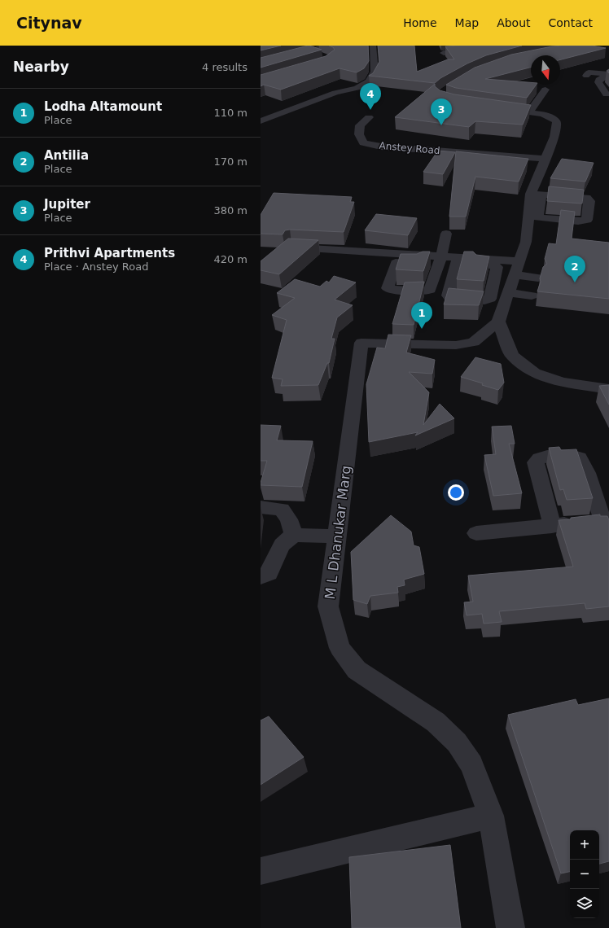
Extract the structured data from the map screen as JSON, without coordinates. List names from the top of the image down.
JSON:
{
  "streets": {
    "street": ["Anstey Road", "M L Dhanukar Marg"]
  },
  "north": "bottom",
  "page": {
    "header": "Citynav",
    "nav": [
      "Home",
      "Map",
      "About",
      "Contact"
    ],
    "heading": ["Nearby", "4 results"],
    "pins": [
      "4",
      "3",
      "2",
      "1"
    ],
    "list": [
      {
        "mark": "1",
        "name": "Lodha Altamount",
        "note": "Place",
        "value": "110 m"
      },
      {
        "mark": "2",
        "name": "Antilia",
        "note": "Place",
        "value": "170 m"
      },
      {
        "mark": "3",
        "name": "Jupiter",
        "note": "Place",
        "value": "380 m"
      },
      {
        "mark": "4",
        "name": "Prithvi Apartments",
        "note": "Place · Anstey Road",
        "value": "420 m"
      }
    ],
    "map_buttons": ["+", "−"]
  }
}
